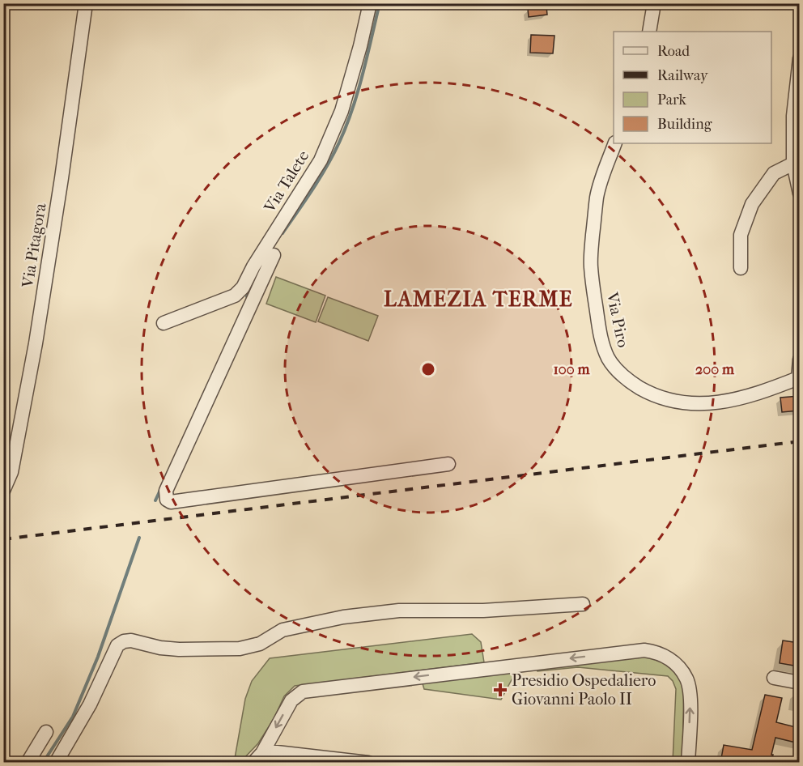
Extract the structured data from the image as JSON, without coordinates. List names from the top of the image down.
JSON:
{
  "streets": {
    "street": ["Via Talete", "Via Pitagora", "Via Piro"]
  },
  "districts": ["LAMEZIA TERME"],
  "places": {
    "health": ["Presidio Ospedaliero Giovanni Paolo II"]
  },
  "legend": [
    "Road",
    "Railway",
    "Park",
    "Building"
  ],
  "rings": ["100 m", "200 m"]
}
